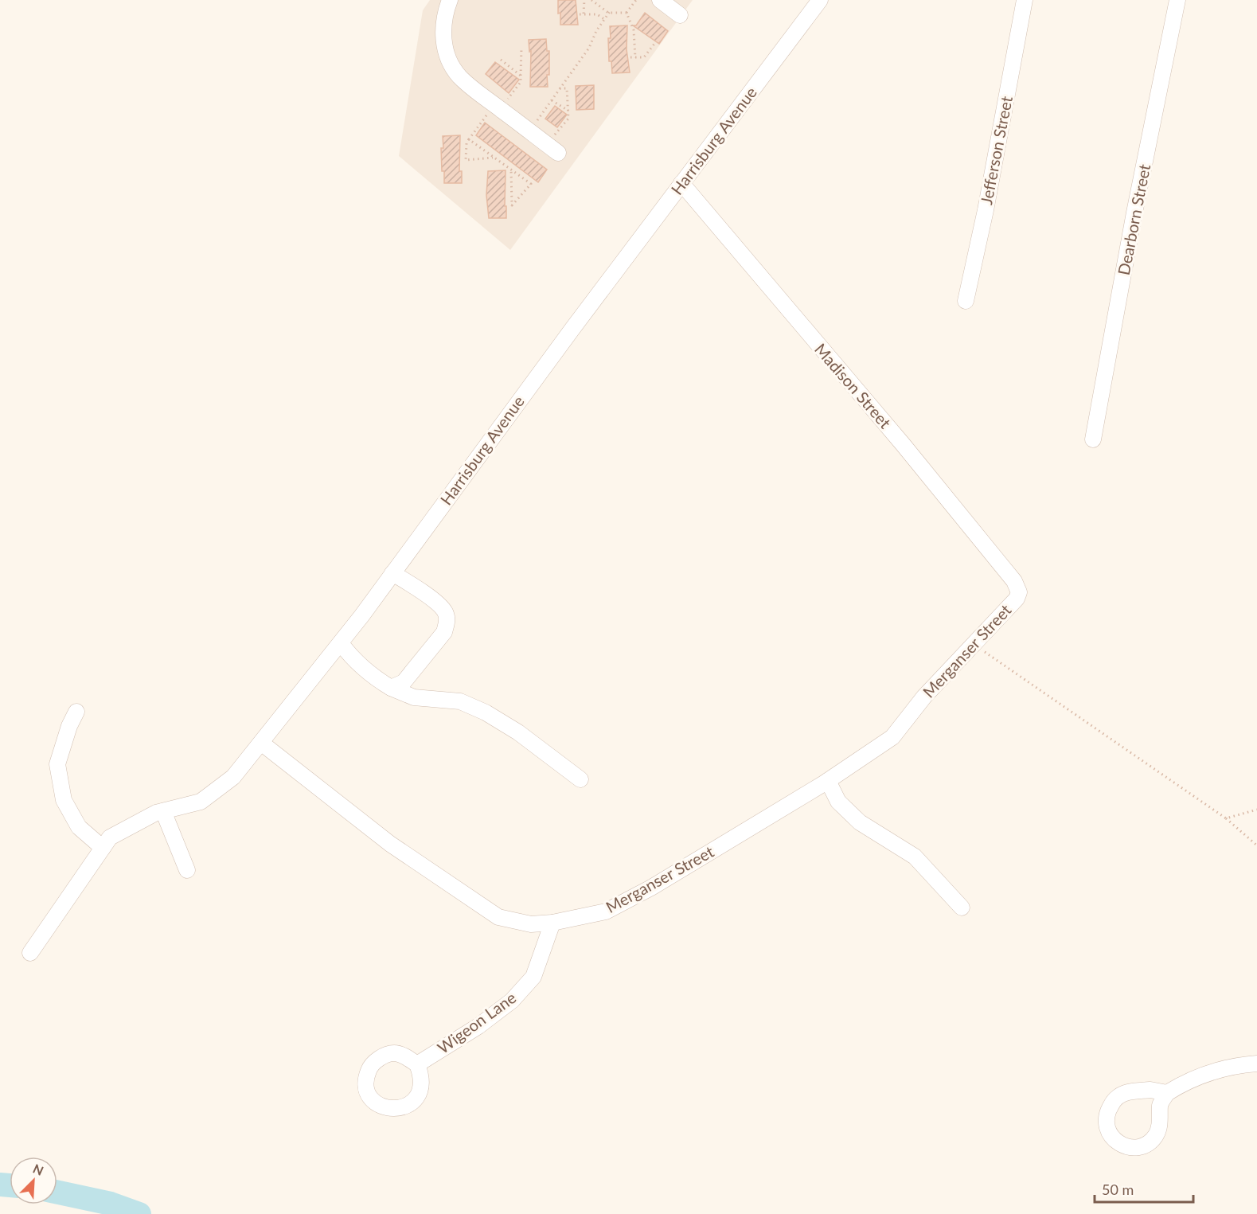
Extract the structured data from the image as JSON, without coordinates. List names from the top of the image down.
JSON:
{
  "streets": {
    "street": [
      "Harrisburg Avenue",
      "Jefferson Street",
      "Dearborn Street",
      "Madison Street",
      "Merganser Street",
      "Wigeon Lane"
    ]
  },
  "crossings": [
    ["Harrisburg Avenue", "Madison Street"],
    ["Harrisburg Avenue", "Merganser Street"],
    ["Madison Street", "Merganser Street"],
    ["Merganser Street", "Wigeon Lane"]
  ],
  "scale_bar": "50 m",
  "north": "top right"
}
